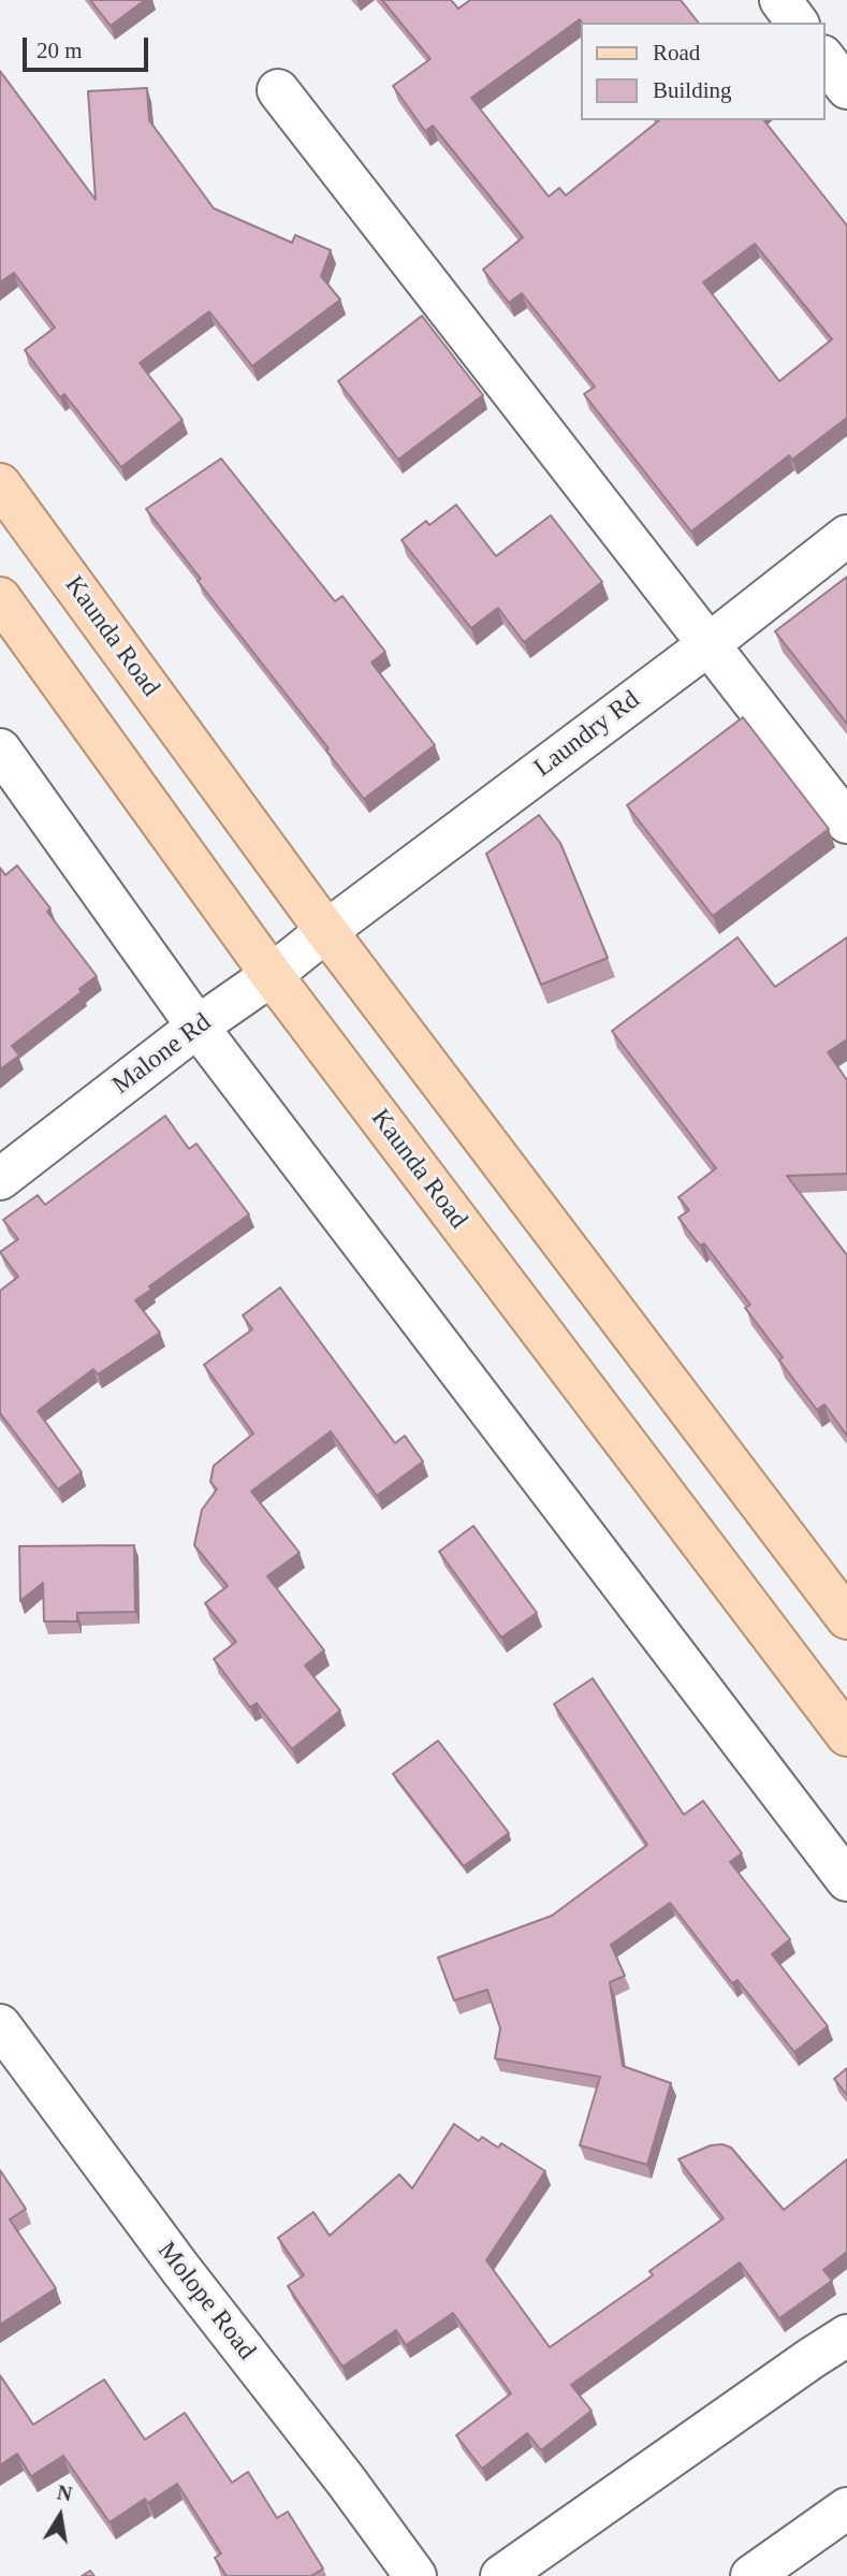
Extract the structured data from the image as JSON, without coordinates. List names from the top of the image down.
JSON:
{
  "streets": {
    "main road": ["Kaunda Road"],
    "street": ["Laundry Rd", "Malone Rd", "Molope Road"]
  },
  "crossings": [
    ["Kaunda Road", "Laundry Rd"],
    ["Kaunda Road", "Malone Rd"],
    ["Laundry Rd", "Malone Rd"]
  ],
  "legend": ["Road", "Building"],
  "scale_bar": "20 m",
  "north": "top"
}
